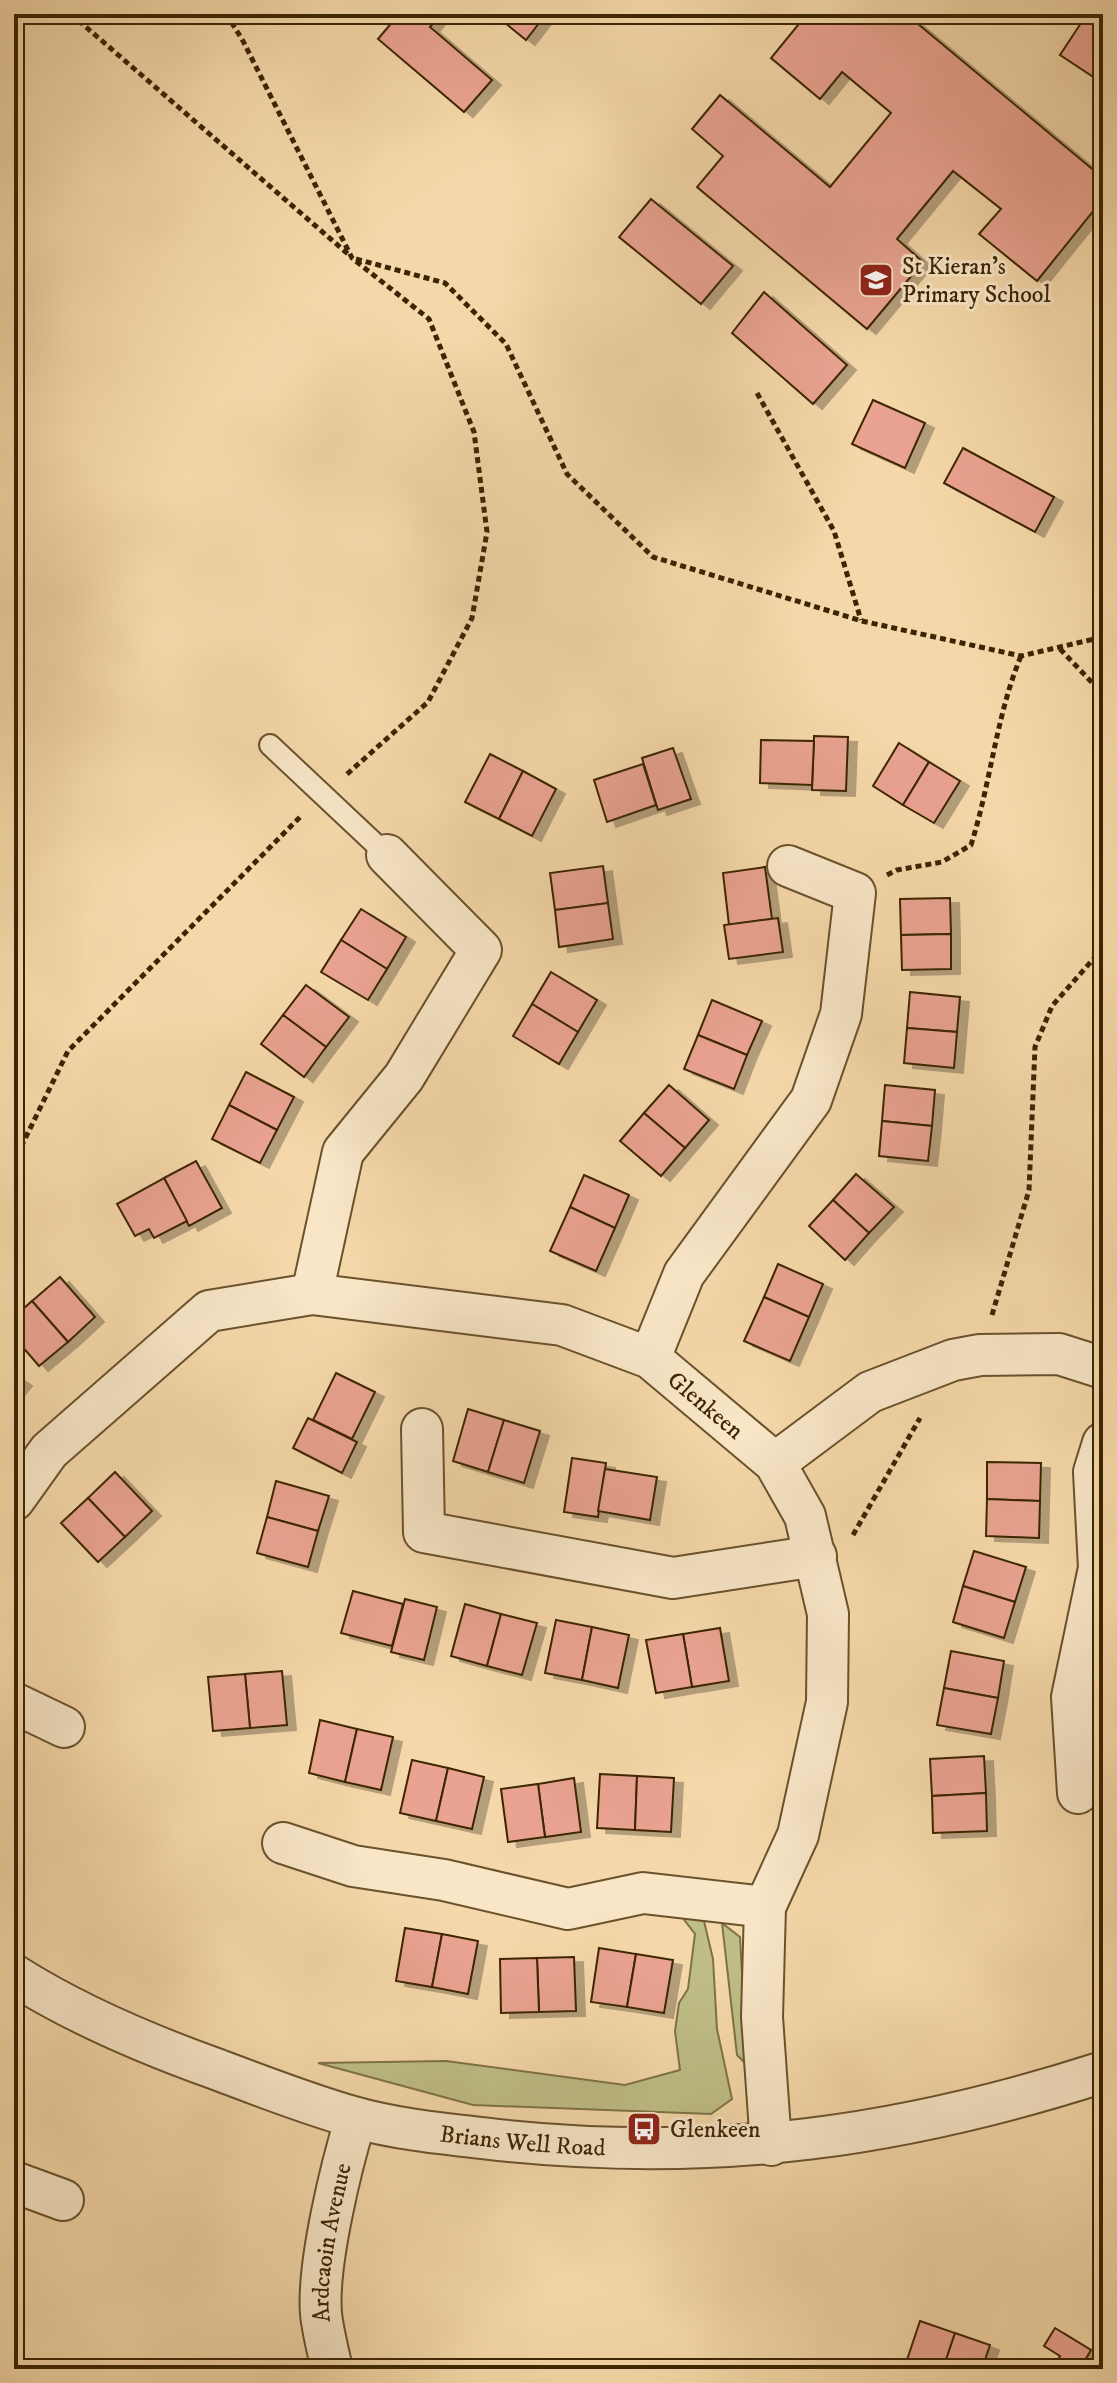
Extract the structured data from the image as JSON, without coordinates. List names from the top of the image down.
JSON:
{
  "streets": {
    "street": ["Glenkeen", "Brians Well Road", "Ardcaoin Avenue"]
  },
  "crossings": [
    ["Glenkeen", "Brians Well Road"],
    ["Brians Well Road", "Ardcaoin Avenue"]
  ],
  "places": {
    "school or university": ["St Kieran's Primary School"],
    "bus stop": ["Glenkeen"]
  }
}
